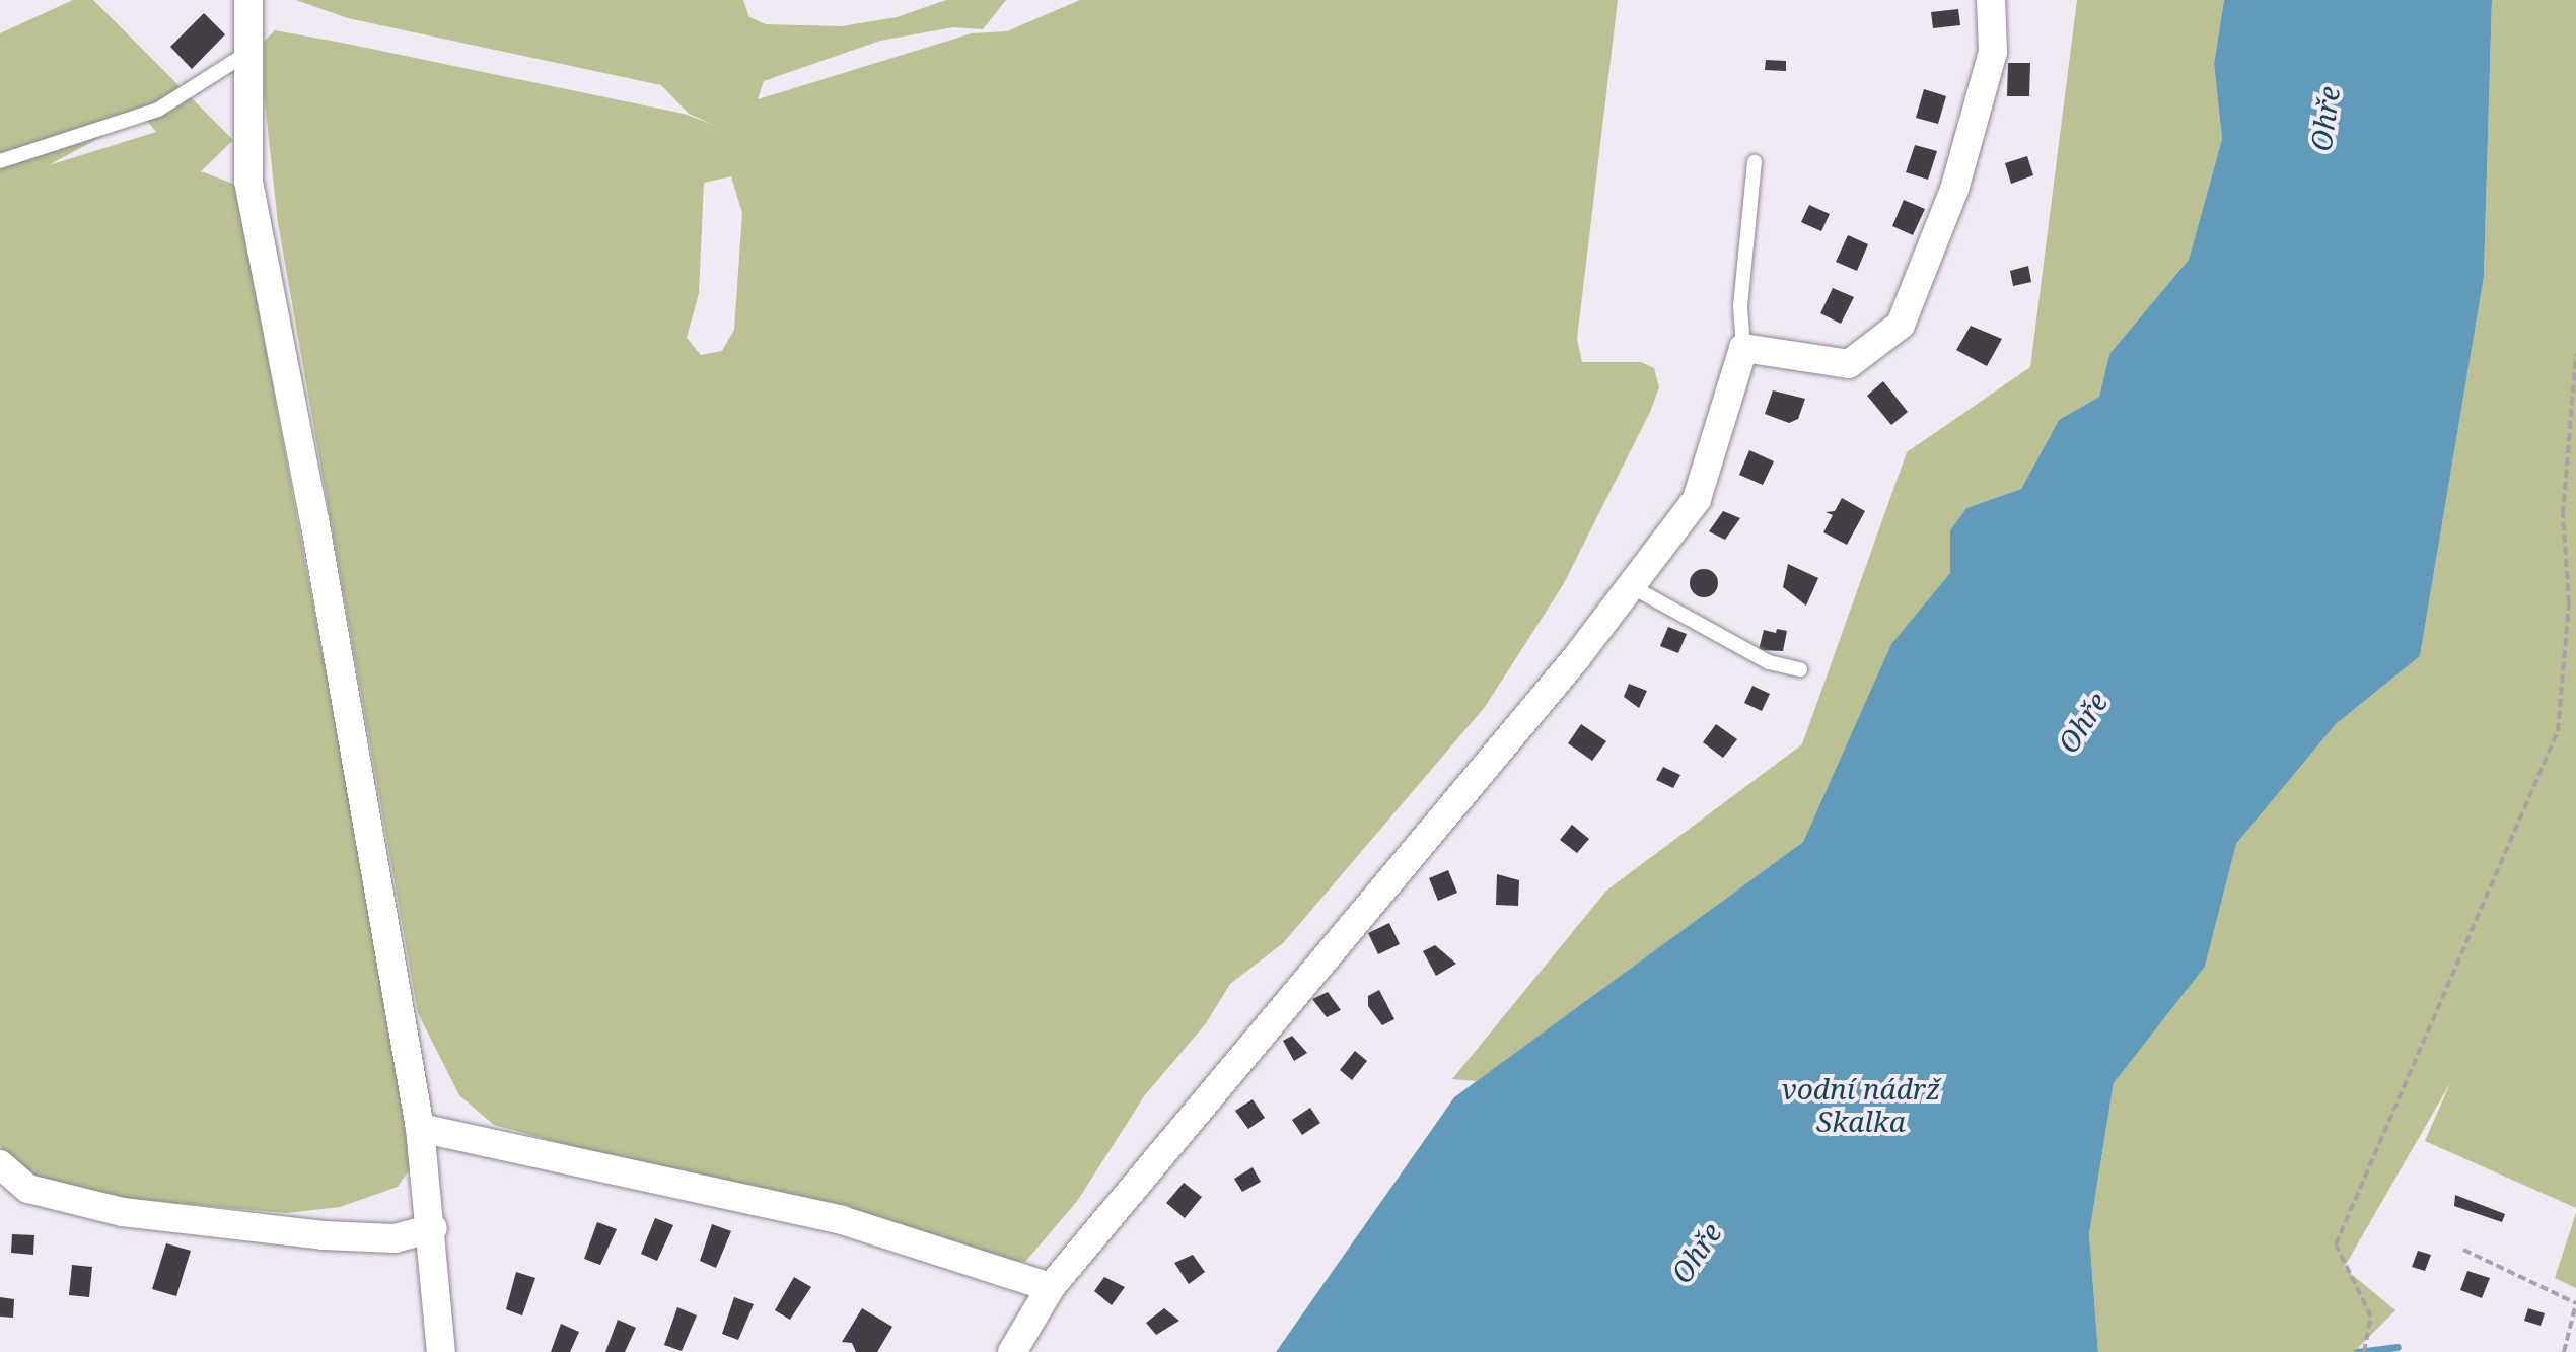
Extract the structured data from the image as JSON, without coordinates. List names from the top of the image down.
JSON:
{
  "water": ["Ohře", "vodní nádrž Skalka"]
}
